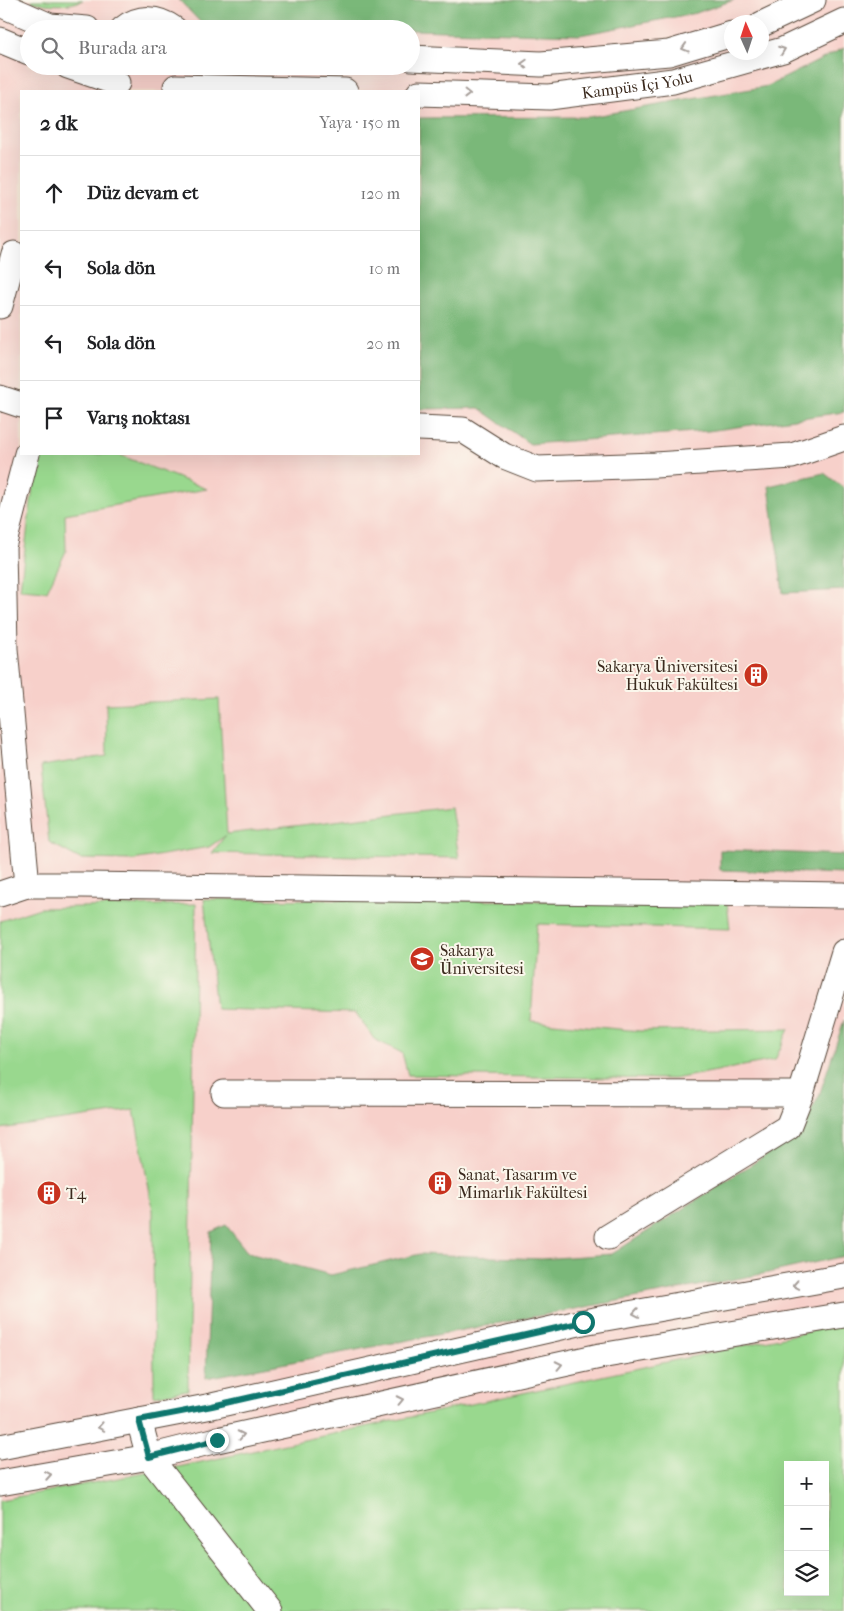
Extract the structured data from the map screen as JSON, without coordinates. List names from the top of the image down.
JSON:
{
  "streets": {
    "street": ["Kampüs İçi Yolu"]
  },
  "places": {
    "building": ["Sakarya Üniversitesi Hukuk Fakültesi", "Sanat, Tasarım ve Mimarlık Fakültesi", "T4"],
    "school or university": ["Sakarya Üniversitesi"]
  },
  "north": "top",
  "page": {
    "search": "Burada ara",
    "heading": ["2 dk", "Yaya · 150 m"],
    "list": [
      ["Düz devam et", "120 m"],
      ["Sola dön", "10 m"],
      ["Sola dön", "20 m"],
      "Varış noktası"
    ],
    "map_buttons": ["+", "−"]
  }
}
